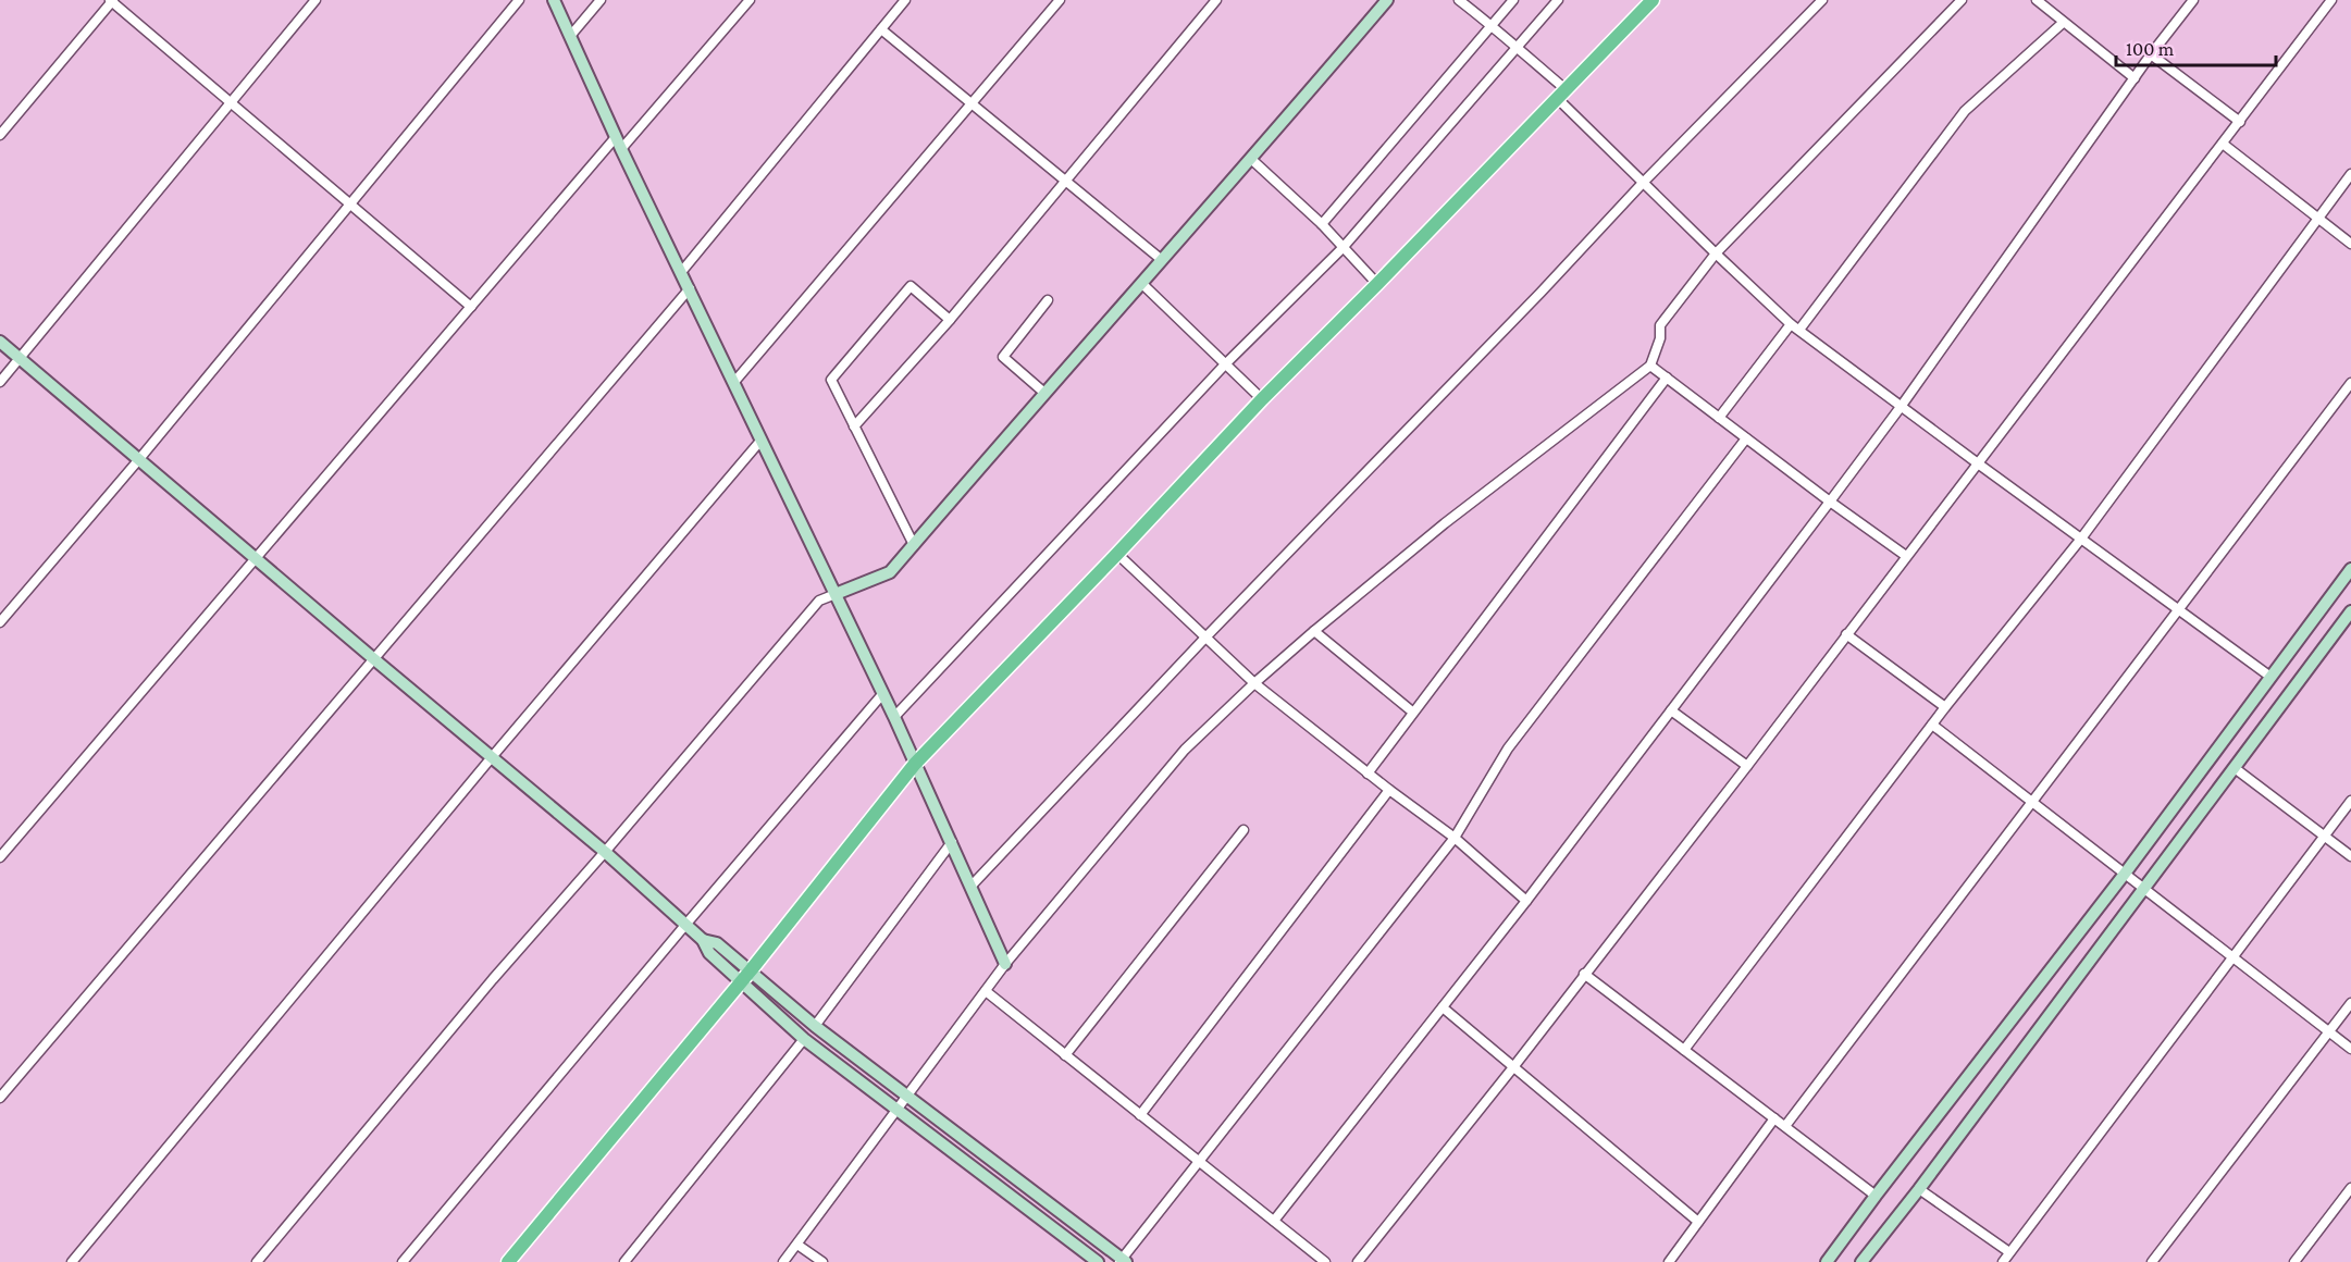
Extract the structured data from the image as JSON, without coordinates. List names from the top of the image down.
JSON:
{
  "scale_bar": "100 m"
}
